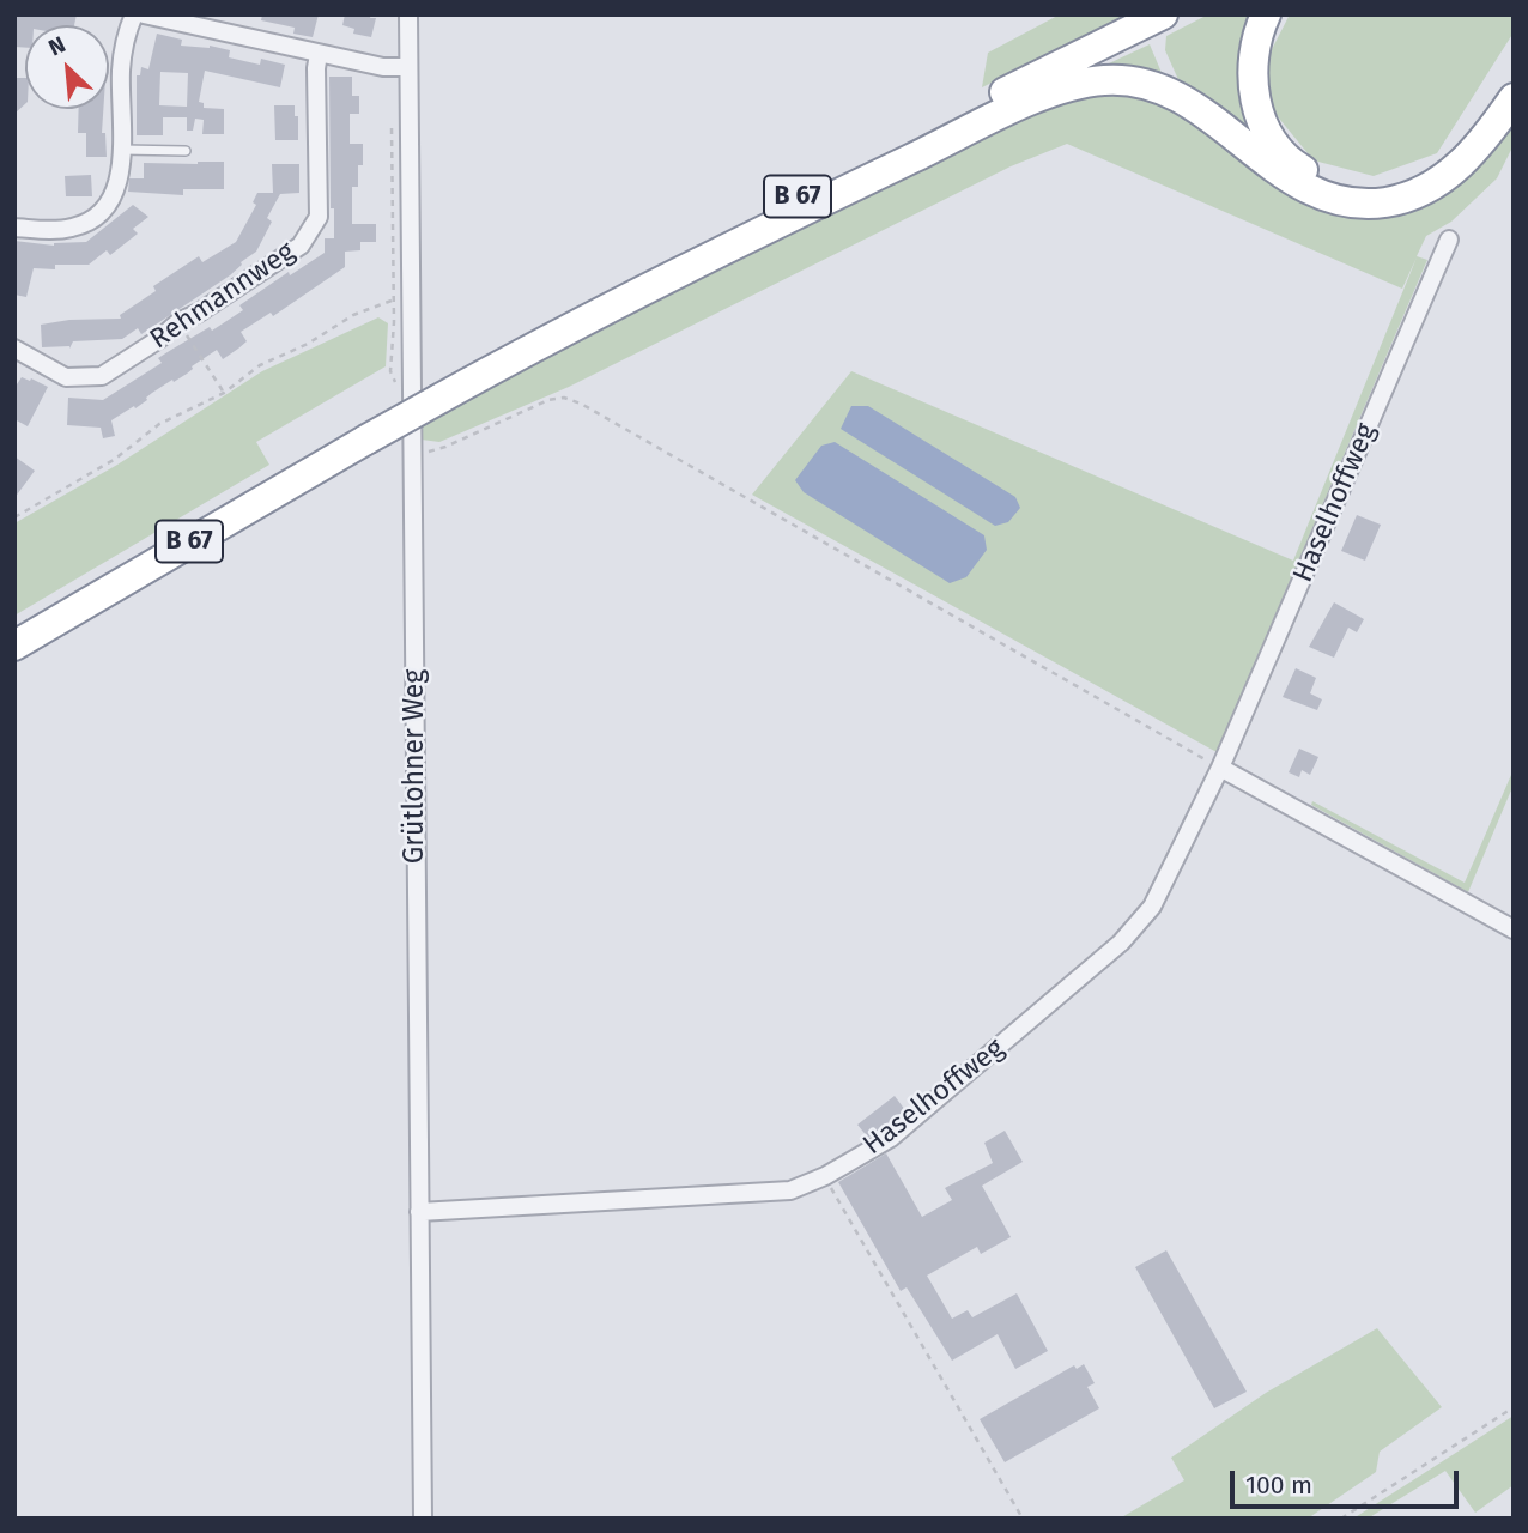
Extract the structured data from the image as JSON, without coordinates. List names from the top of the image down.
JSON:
{
  "streets": {
    "highway": ["B 67"],
    "street": ["Rehmannweg", "Haselhoffweg", "Grütlohner Weg"]
  },
  "crossings": [
    ["B 67", "Grütlohner Weg"],
    ["Haselhoffweg", "Grütlohner Weg"]
  ],
  "scale_bar": "100 m",
  "north": "top left"
}
